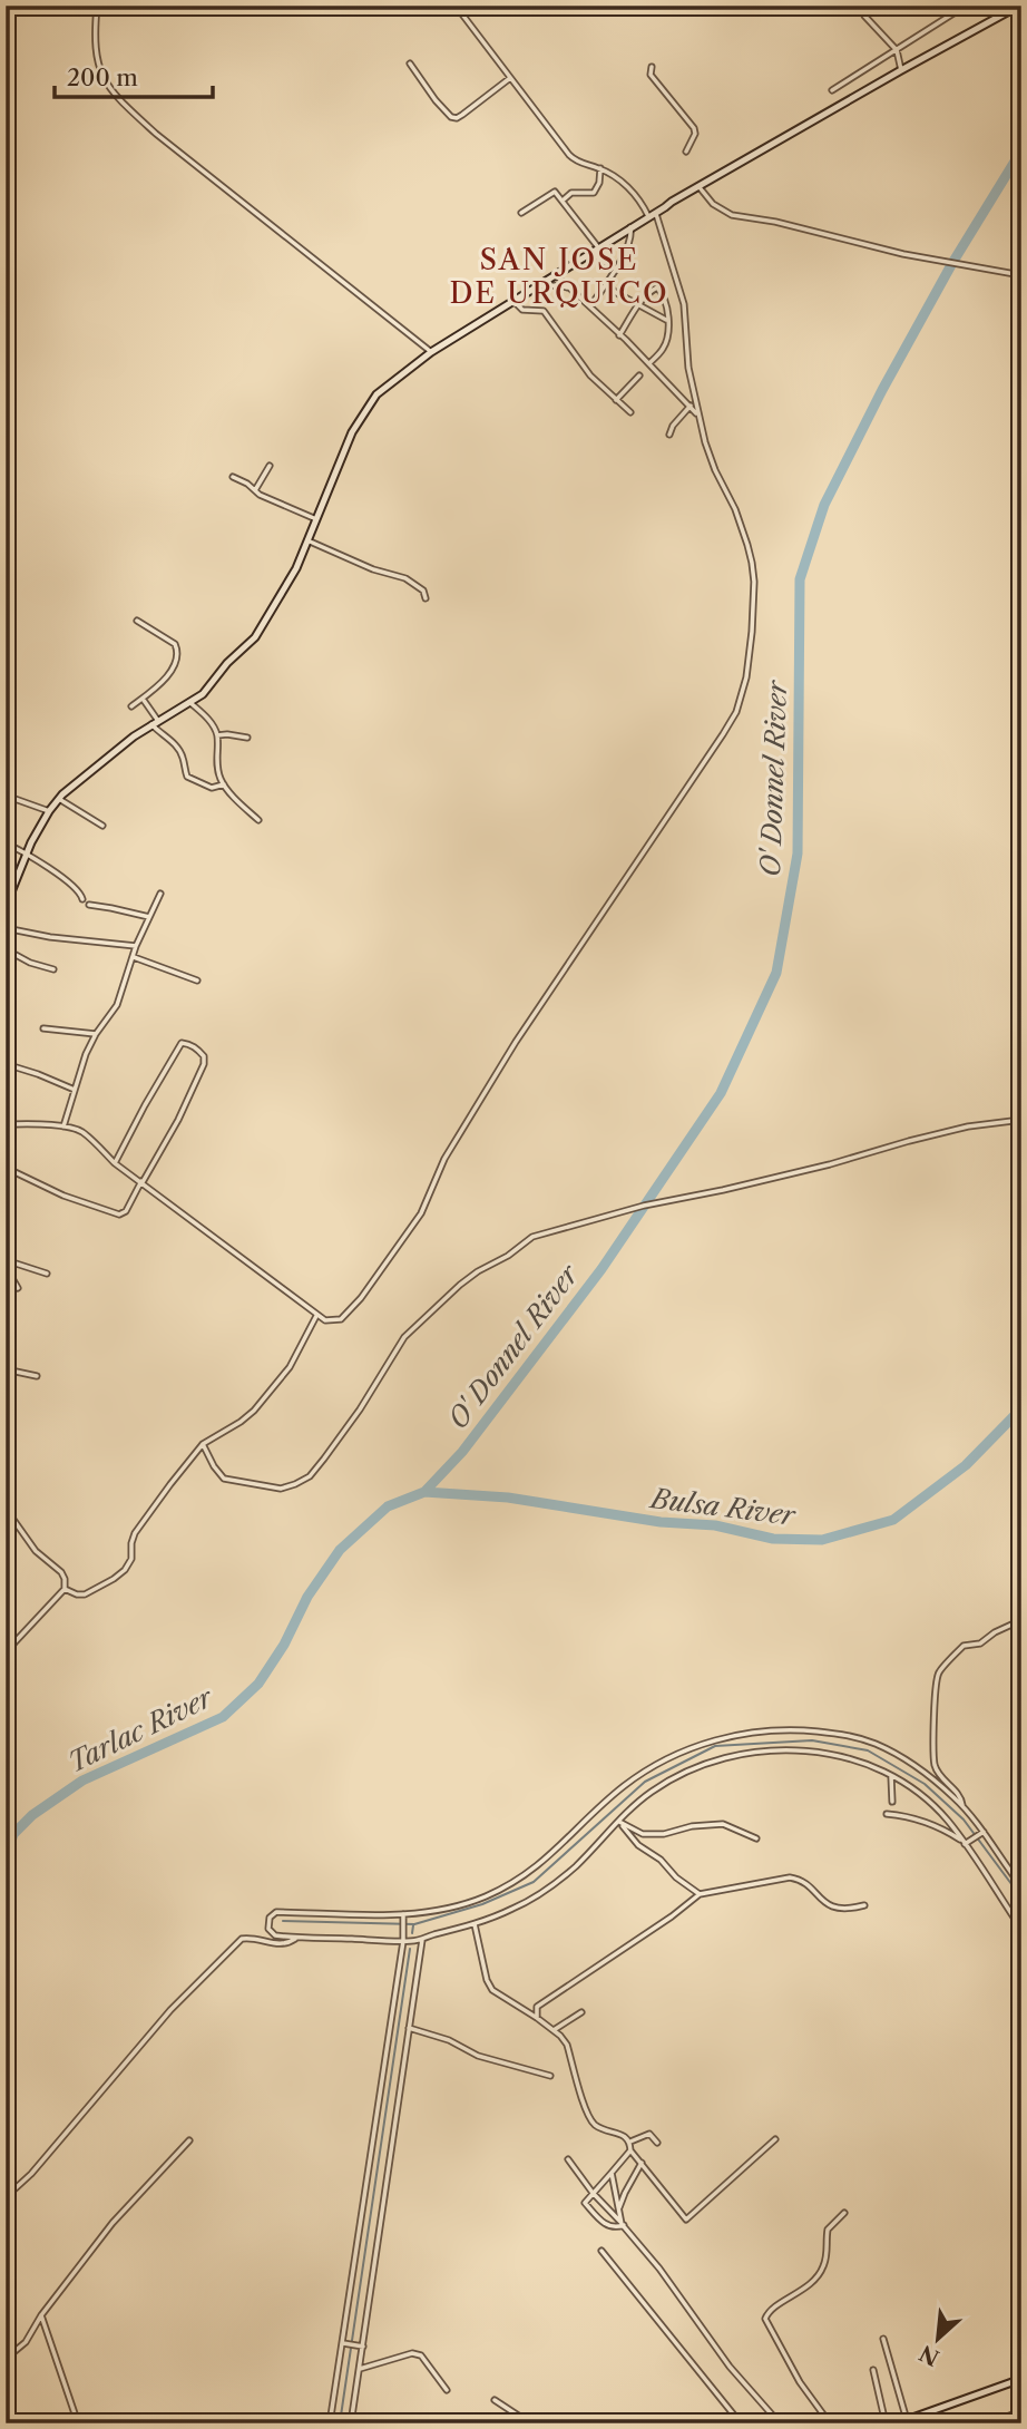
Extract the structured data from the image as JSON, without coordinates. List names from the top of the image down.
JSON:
{
  "districts": ["SAN JOSE DE URQUICO"],
  "water": ["O' Donnel River", "Bulsa River", "Tarlac River"],
  "scale_bar": "200 m",
  "north": "bottom left"
}
